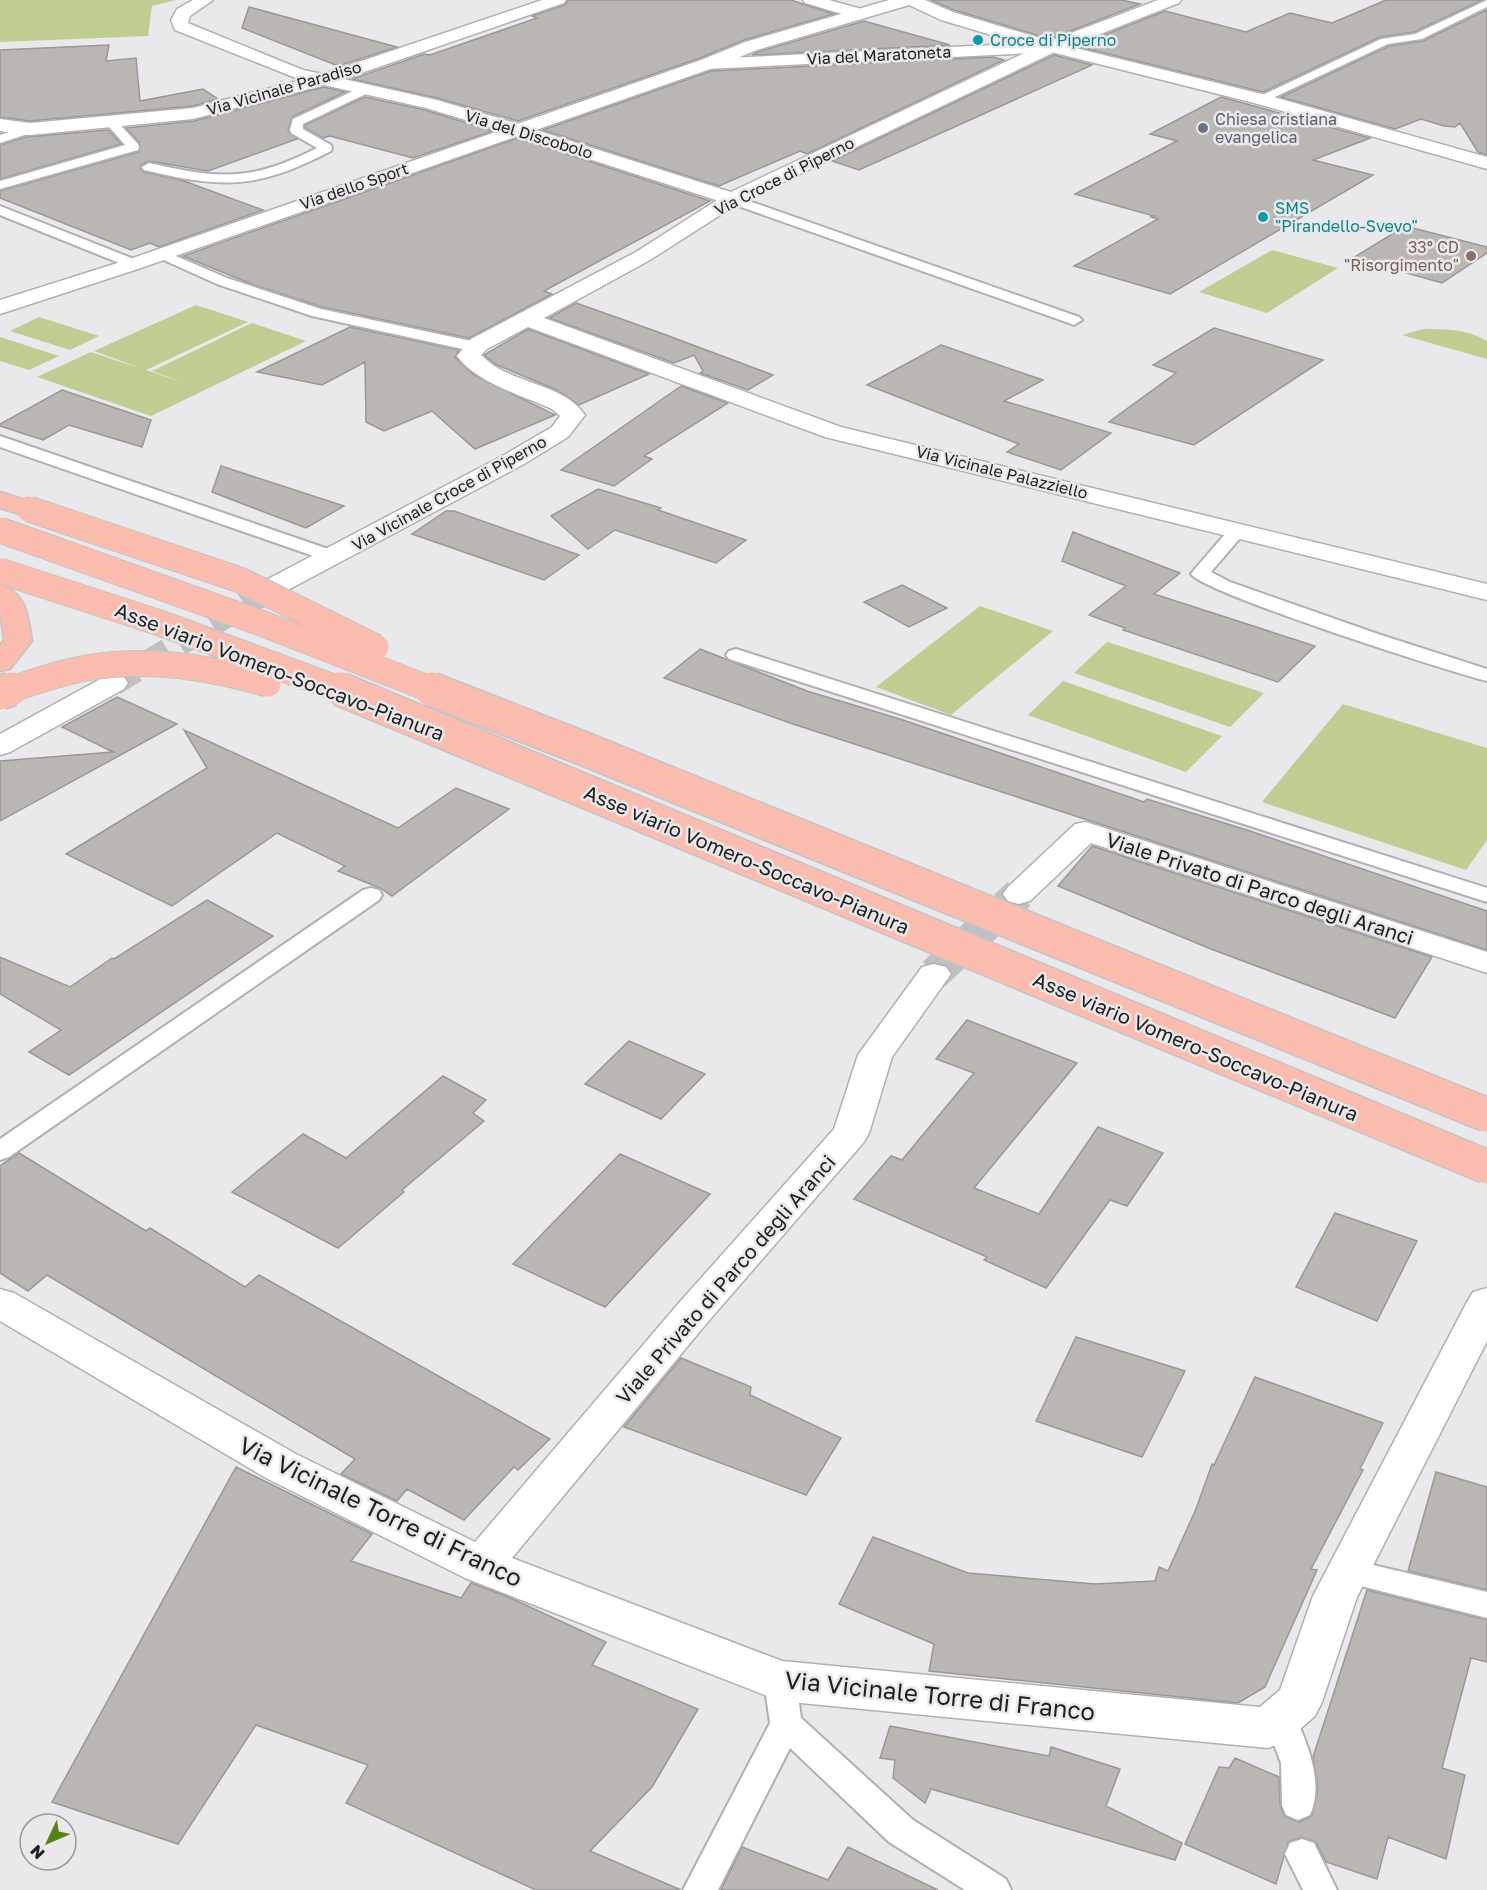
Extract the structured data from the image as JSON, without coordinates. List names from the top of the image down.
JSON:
{
  "streets": {
    "highway": ["Asse viario Vomero-Soccavo-Pianura"],
    "street": [
      "Via del Maratoneta",
      "Via Vicinale Paradiso",
      "Via del Discobolo",
      "Via Croce di Piperno",
      "Via dello Sport",
      "Via Vicinale Palazziello",
      "Via Vicinale Croce di Piperno",
      "Viale Privato di Parco degli Aranci",
      "Via Vicinale Torre di Franco"
    ]
  },
  "crossings": [
    ["Via del Maratoneta", "Via Croce di Piperno"],
    ["Via del Maratoneta", "Via dello Sport"],
    ["Via Vicinale Paradiso", "Via del Discobolo"],
    ["Via del Discobolo", "Via Croce di Piperno"],
    ["Via del Discobolo", "Via dello Sport"],
    ["Via Croce di Piperno", "Via Vicinale Palazziello"],
    ["Viale Privato di Parco degli Aranci", "Via Vicinale Torre di Franco"]
  ],
  "places": [
    "Croce di Piperno",
    "Chiesa cristiana evangelica",
    "SMS \"Pirandello-Svevo\"",
    "33° CD \"Risorgimento\""
  ],
  "north": "bottom left"
}
